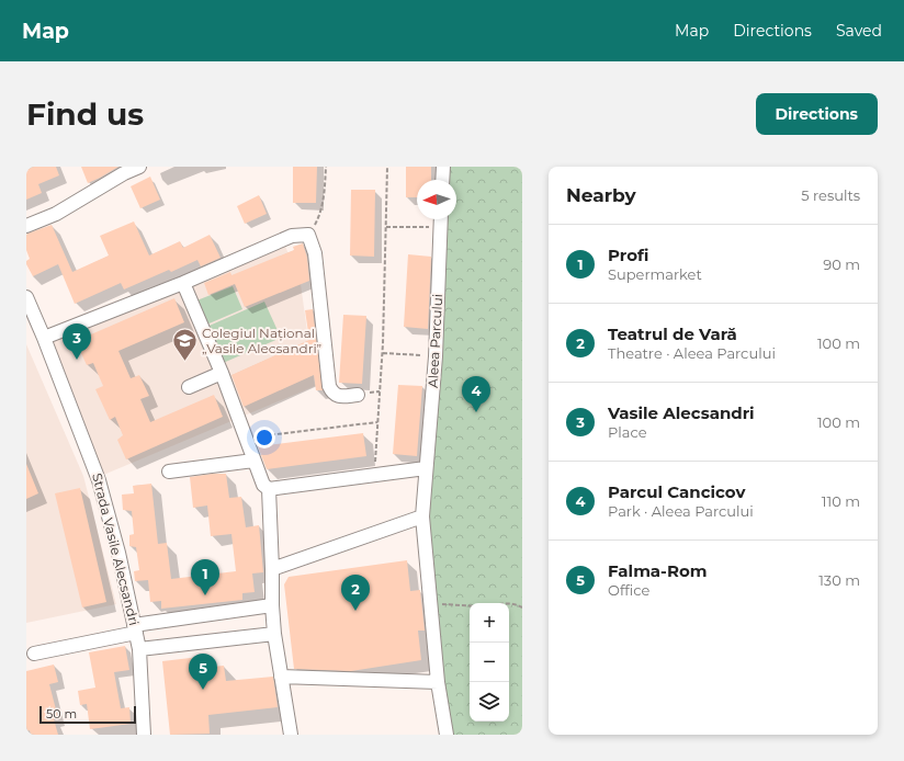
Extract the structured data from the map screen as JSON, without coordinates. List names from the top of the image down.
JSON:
{
  "streets": {
    "street": ["Aleea Parcului", "Strada Vasile Alecsandri"]
  },
  "places": {
    "school or university": ["Colegiul Național „Vasile Alecsandri”"]
  },
  "scale_bar": "50 m",
  "north": "left",
  "page": {
    "header": "Map",
    "nav": ["Map", "Directions", "Saved"],
    "buttons": "Directions",
    "title": "Find us",
    "heading": ["Nearby", "5 results"],
    "list": [
      {
        "mark": "1",
        "name": "Profi",
        "note": "Supermarket",
        "value": "90 m"
      },
      {
        "mark": "2",
        "name": "Teatrul de Vară",
        "note": "Theatre · Aleea Parcului",
        "value": "100 m"
      },
      {
        "mark": "3",
        "name": "Vasile Alecsandri",
        "note": "Place",
        "value": "100 m"
      },
      {
        "mark": "4",
        "name": "Parcul Cancicov",
        "note": "Park · Aleea Parcului",
        "value": "110 m"
      },
      {
        "mark": "5",
        "name": "Falma-Rom",
        "note": "Office",
        "value": "130 m"
      }
    ],
    "pins": [
      "3",
      "4",
      "1",
      "2",
      "5"
    ],
    "map_buttons": ["+", "−"],
    "scale": "50 m"
  }
}
